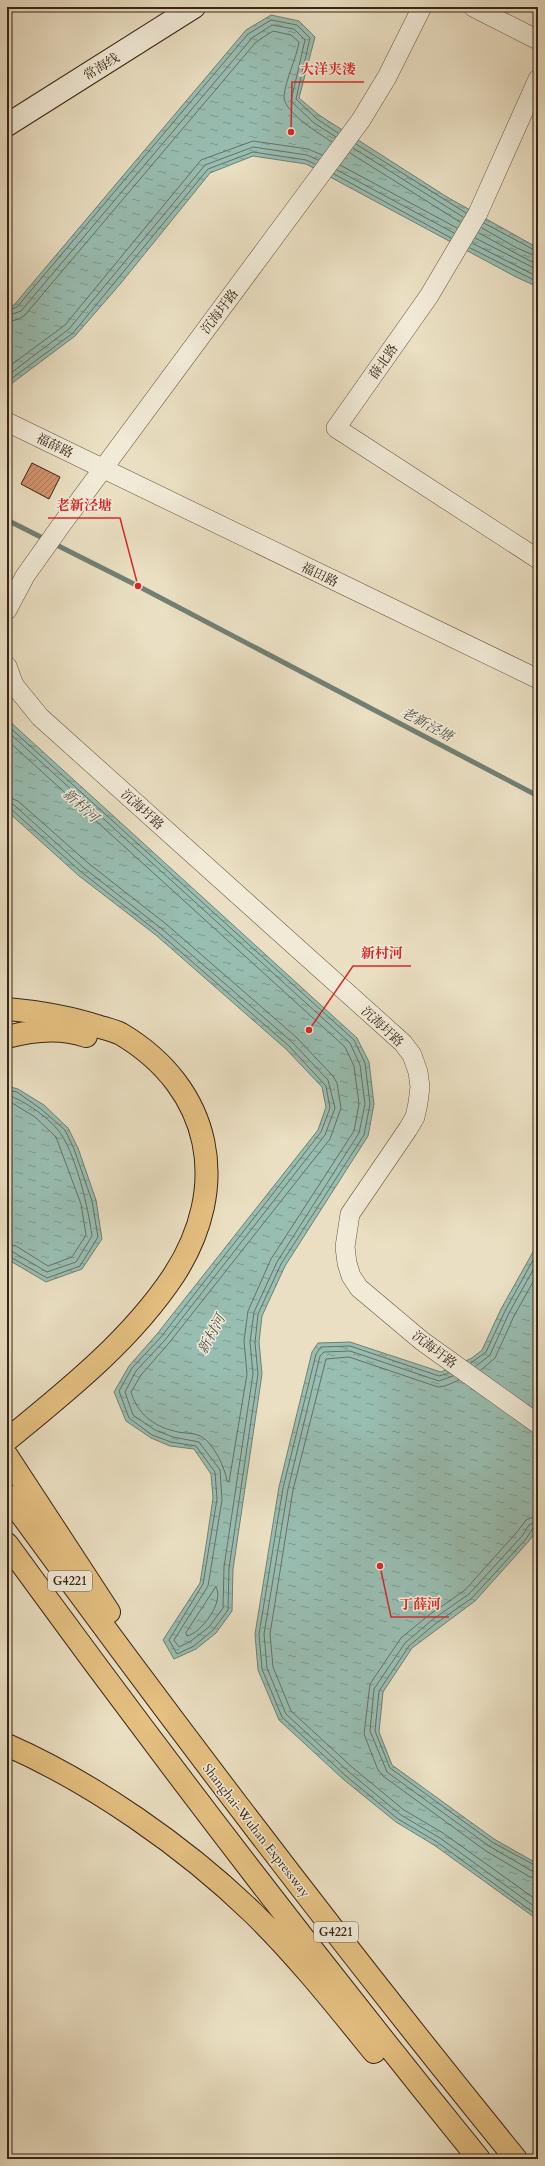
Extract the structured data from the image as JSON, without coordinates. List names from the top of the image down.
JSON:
{
  "streets": {
    "highway": ["G4221", "Shanghai-Wuhan Expressway"],
    "main road": ["常海线"],
    "street": [
      "沉海圩路",
      "薛北路",
      "福薛路",
      "福田路"
    ]
  },
  "crossings": [
    ["沉海圩路", "福薛路"],
    ["沉海圩路", "福田路"],
    ["福薛路", "福田路"]
  ],
  "water": ["老新泾塘", "新村河"],
  "places": [
    "大洋夹溇",
    "老新泾塘",
    "新村河",
    "丁薛河"
  ]
}
